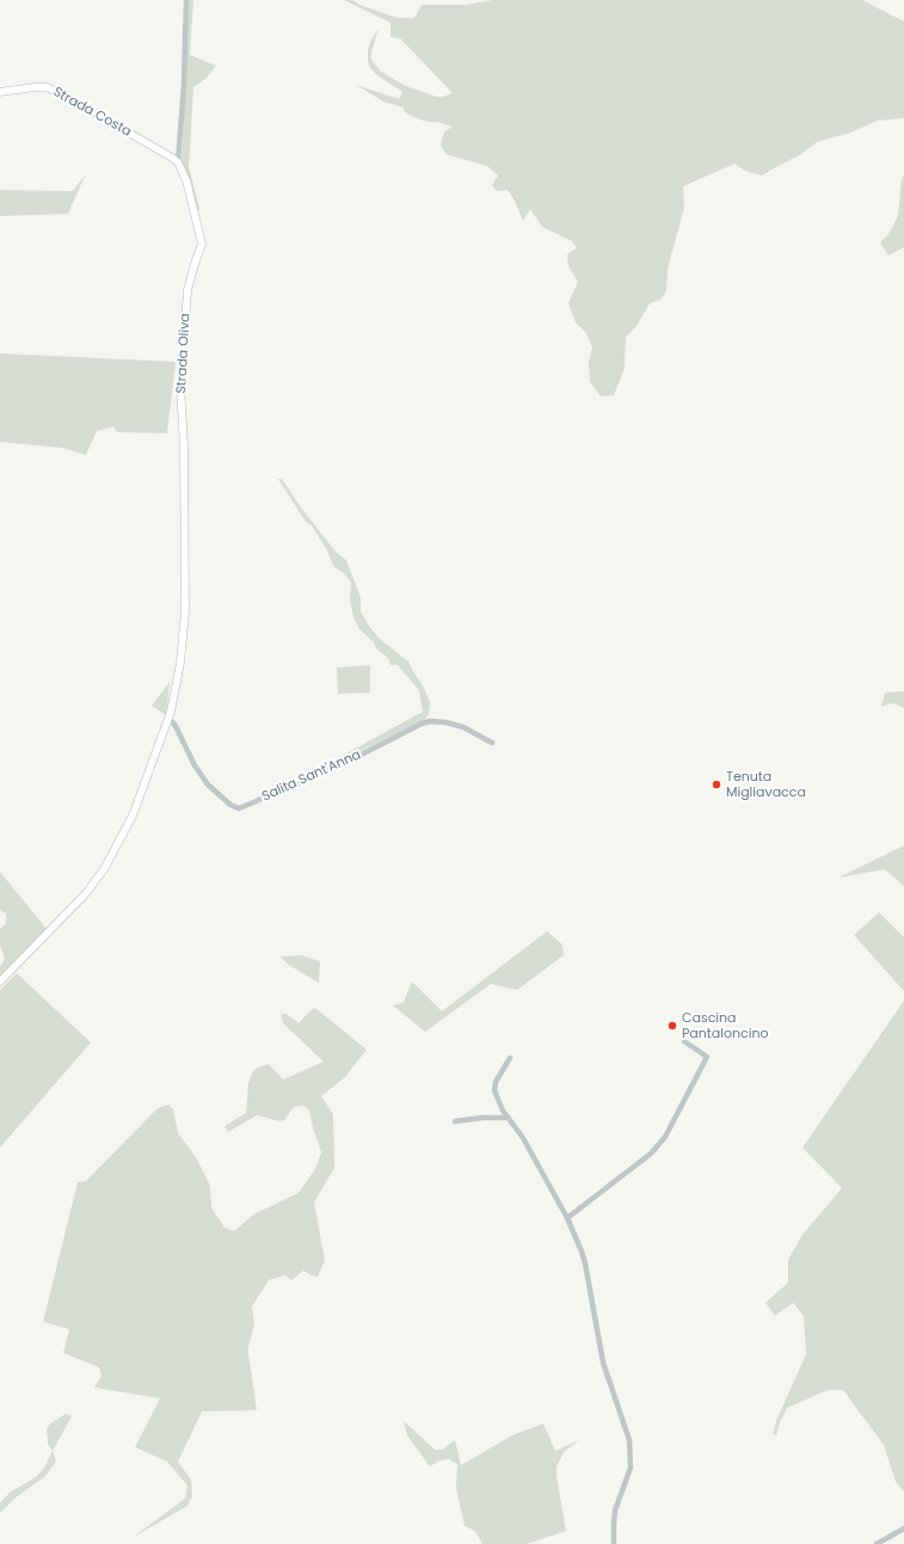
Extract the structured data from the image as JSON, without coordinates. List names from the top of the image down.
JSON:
{
  "streets": {
    "street": ["Strada Costa", "Strada Oliva", "Salita Sant'Anna"]
  },
  "crossings": [
    ["Strada Costa", "Strada Oliva"],
    ["Strada Oliva", "Salita Sant'Anna"]
  ],
  "places": ["Tenuta Migliavacca", "Cascina Pantaloncino"]
}
